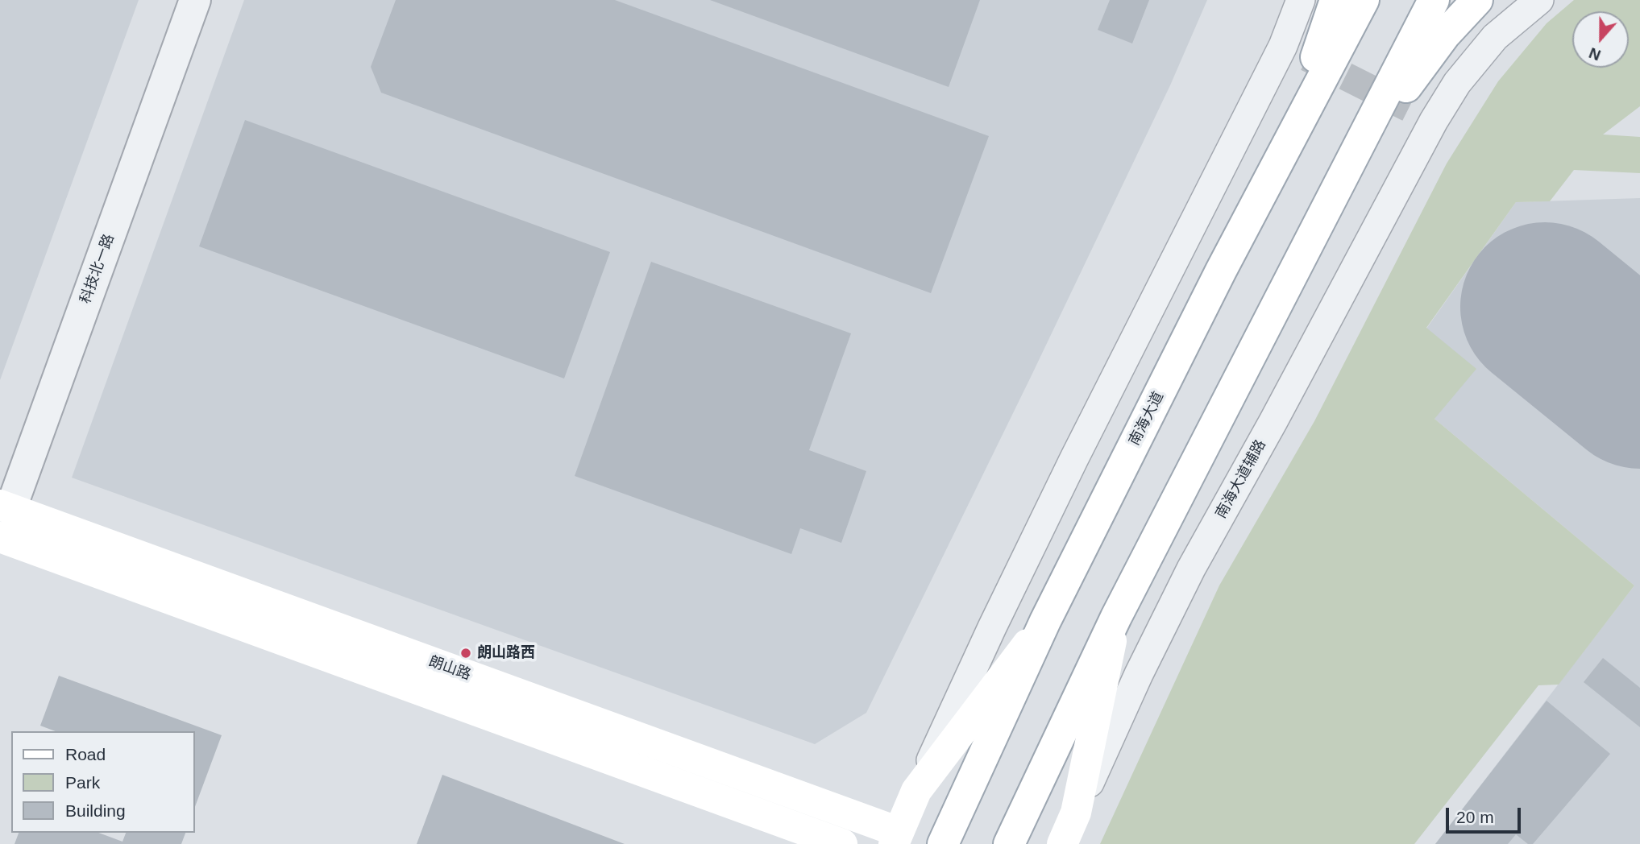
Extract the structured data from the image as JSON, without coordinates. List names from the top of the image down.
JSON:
{
  "streets": {
    "main road": ["南海大道", "南海大道辅路", "朗山路"],
    "street": ["科技北一路"]
  },
  "crossings": [
    ["科技北一路", "朗山路"]
  ],
  "places": ["朗山路西"],
  "legend": ["Road", "Park", "Building"],
  "scale_bar": "20 m",
  "north": "bottom"
}
